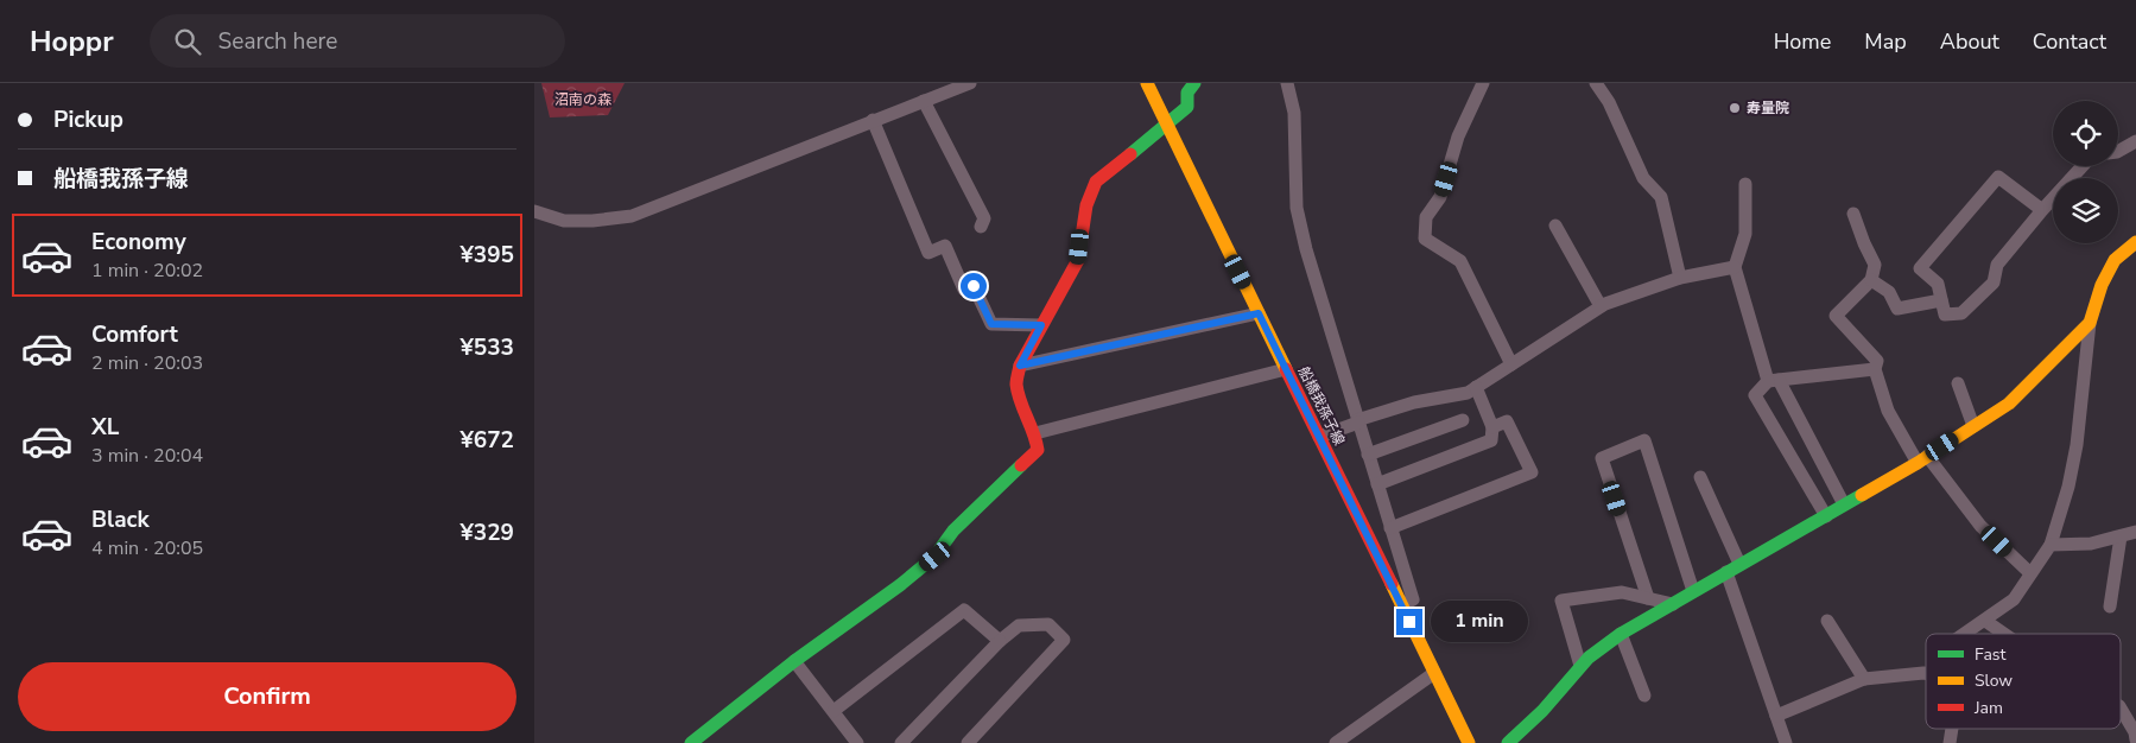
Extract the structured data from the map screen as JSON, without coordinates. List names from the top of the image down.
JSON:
{
  "streets": {
    "street": ["船橋我孫子線"]
  },
  "parks": ["沼南の森"],
  "places": ["寿量院"],
  "legend": ["Fast", "Slow", "Jam"],
  "page": {
    "header": "Hoppr",
    "search": "Search here",
    "nav": [
      "Home",
      "Map",
      "About",
      "Contact"
    ],
    "banner": ["Pickup", "船橋我孫子線"],
    "list": [
      {
        "name": "Economy",
        "note": "1 min · 20:02",
        "value": "¥395"
      },
      {
        "name": "Comfort",
        "note": "2 min · 20:03",
        "value": "¥533"
      },
      {
        "name": "XL",
        "note": "3 min · 20:04",
        "value": "¥672"
      },
      {
        "name": "Black",
        "note": "4 min · 20:05",
        "value": "¥329"
      }
    ],
    "bubble": "1 min",
    "buttons": "Confirm"
  }
}
